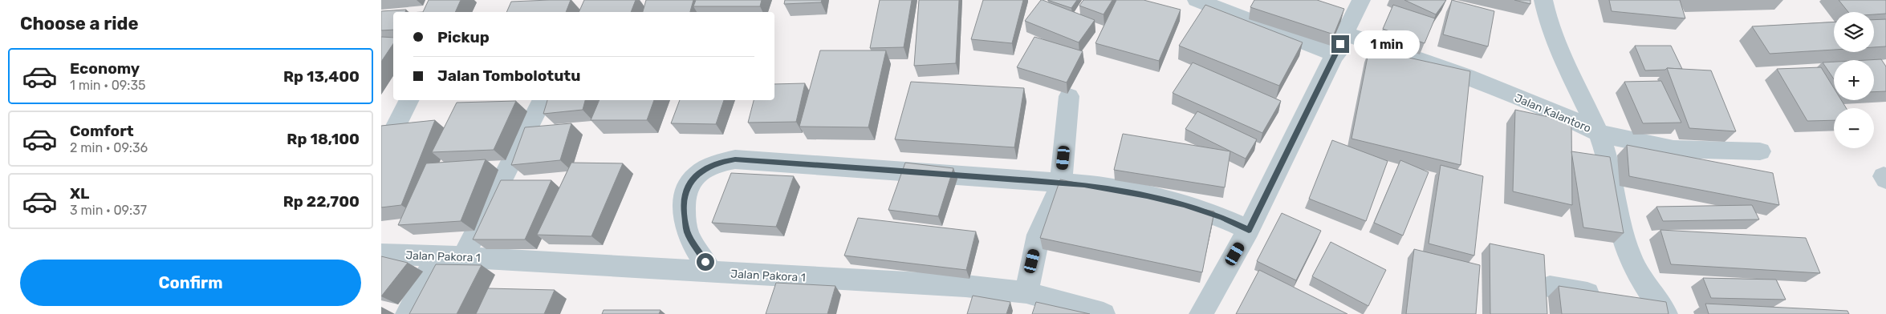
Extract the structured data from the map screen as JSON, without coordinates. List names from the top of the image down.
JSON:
{
  "streets": {
    "street": ["Jalan Kalantoro", "Jalan Pakora 1"]
  },
  "page": {
    "heading": "Choose a ride",
    "map_buttons": ["+", "−"],
    "banner": ["Pickup", "Jalan Tombolotutu"],
    "bubble": "1 min",
    "list": [
      {
        "name": "Economy",
        "note": "1 min · 09:35",
        "value": "Rp 13,400"
      },
      {
        "name": "Comfort",
        "note": "2 min · 09:36",
        "value": "Rp 18,100"
      },
      {
        "name": "XL",
        "note": "3 min · 09:37",
        "value": "Rp 22,700"
      }
    ],
    "buttons": "Confirm"
  }
}
